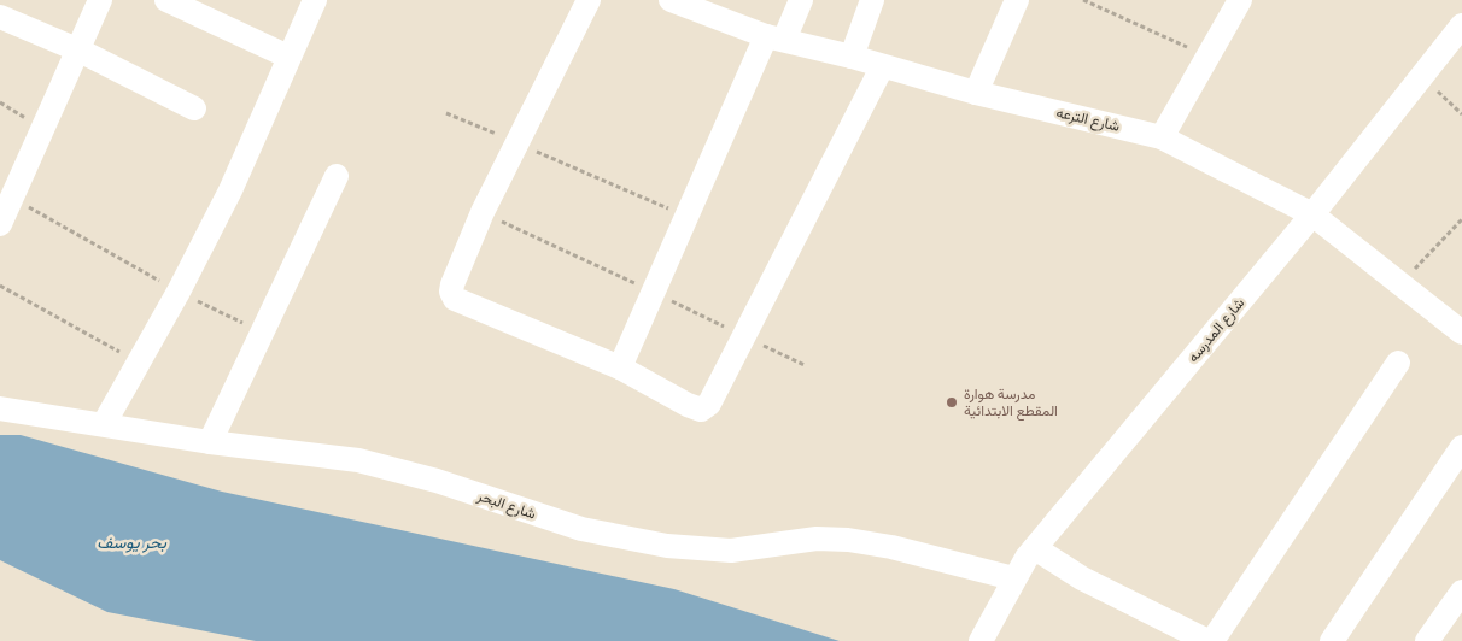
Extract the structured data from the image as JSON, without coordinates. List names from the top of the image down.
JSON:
{
  "streets": {
    "street": ["شارع الترعه", "شارع المدرسه", "شارع البحر"]
  },
  "crossings": [
    ["شارع الترعه", "شارع المدرسه"],
    ["شارع المدرسه", "شارع البحر"]
  ],
  "water": ["بحر يوسف"],
  "places": ["مدرسة هوارة المقطع اﻻبتدائية"]
}
